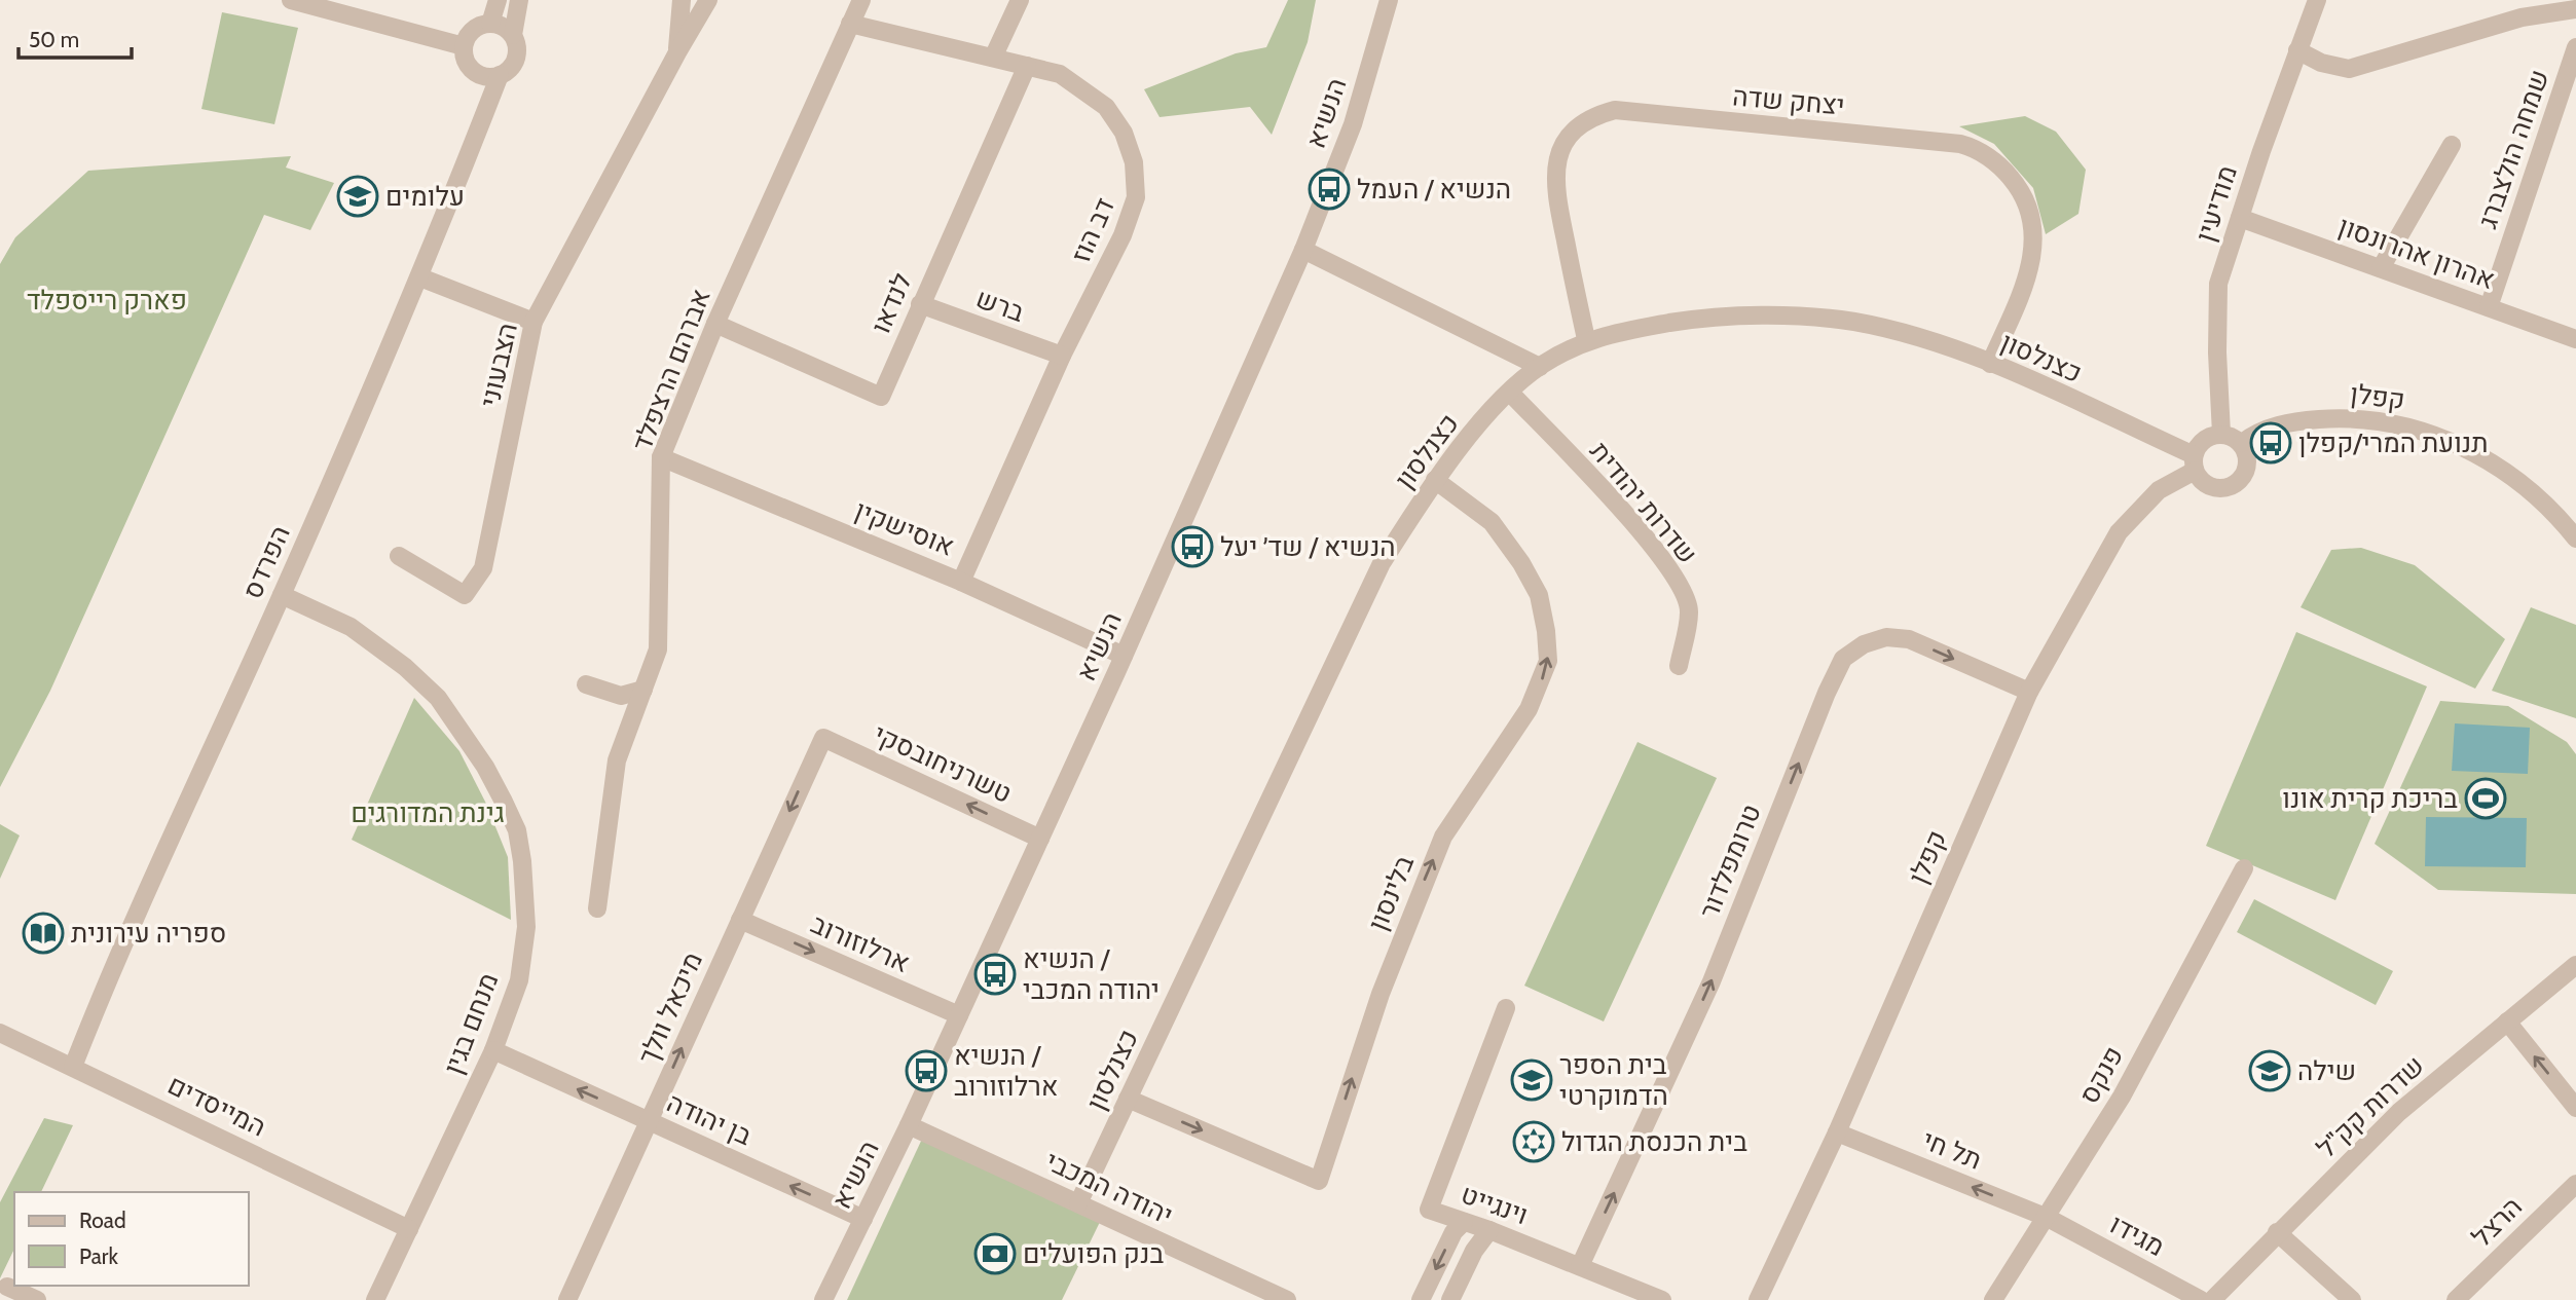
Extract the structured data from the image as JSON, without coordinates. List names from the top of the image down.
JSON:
{
  "streets": {
    "street": [
      "יצחק שדה",
      "הנשיא",
      "שמחה הולצברג",
      "מודיעין",
      "דב הוז",
      "אהרון אהרונסון",
      "לנדאו",
      "ברש",
      "כצנלסון",
      "הצבעוני",
      "אברהם הרצפלד",
      "קפלן",
      "שדרות יהודית",
      "אוסישקין",
      "הפרדס",
      "טשרניחובסקי",
      "טרומפלדור",
      "בלינסון",
      "ארלוזורוב",
      "מיכאל וולך",
      "מנחם בגין",
      "פנקס",
      "המייסדים",
      "שדרות קק\"ל",
      "בן יהודה",
      "תל חי",
      "יהודה המכבי",
      "וינגייט",
      "הרצל",
      "מגידו"
    ]
  },
  "crossings": [
    ["יצחק שדה", "כצנלסון"],
    ["הנשיא", "אוסישקין"],
    ["הנשיא", "טשרניחובסקי"],
    ["הנשיא", "ארלוזורוב"],
    ["הנשיא", "בן יהודה"],
    ["הנשיא", "יהודה המכבי"],
    ["שמחה הולצברג", "אהרון אהרונסון"],
    ["מודיעין", "אהרון אהרונסון"],
    ["מודיעין", "כצנלסון"],
    ["מודיעין", "קפלן"],
    ["דב הוז", "לנדאו"],
    ["דב הוז", "ברש"],
    ["דב הוז", "אברהם הרצפלד"],
    ["דב הוז", "אוסישקין"],
    ["לנדאו", "ברש"],
    ["לנדאו", "אברהם הרצפלד"],
    ["כצנלסון", "קפלן"],
    ["כצנלסון", "שדרות יהודית"],
    ["כצנלסון", "בלינסון"],
    ["כצנלסון", "יהודה המכבי"],
    ["אברהם הרצפלד", "אוסישקין"],
    ["קפלן", "טרומפלדור"],
    ["קפלן", "תל חי"],
    ["הפרדס", "מנחם בגין"],
    ["הפרדס", "המייסדים"],
    ["טשרניחובסקי", "מיכאל וולך"],
    ["טרומפלדור", "וינגייט"],
    ["ארלוזורוב", "מיכאל וולך"],
    ["מיכאל וולך", "בן יהודה"],
    ["מנחם בגין", "המייסדים"],
    ["מנחם בגין", "בן יהודה"],
    ["פנקס", "תל חי"],
    ["פנקס", "מגידו"],
    ["תל חי", "מגידו"]
  ],
  "one_way": [
    "טשרניחובסקי",
    "טרומפלדור",
    "ארלוזורוב",
    "בן יהודה",
    "תל חי"
  ],
  "parks": ["פארק רייספלד", "גינת המדורגים"],
  "places": {
    "bus stop": [
      "הנשיא / העמל",
      "תנועת המרי/קפלן",
      "הנשיא / שד׳ יעל",
      "הנשיא / יהודה המכבי",
      "הנשיא / ארלוזורוב"
    ],
    "school or university": ["עלומים", "שילה", "בית הספר הדמוקרטי"],
    "sports": ["בריכת קרית אונו"],
    "library": ["ספריה עירונית"],
    "synagogue": ["בית הכנסת הגדול"],
    "bank": ["בנק הפועלים"]
  },
  "legend": ["Road", "Park"],
  "scale_bar": "50 m"
}
